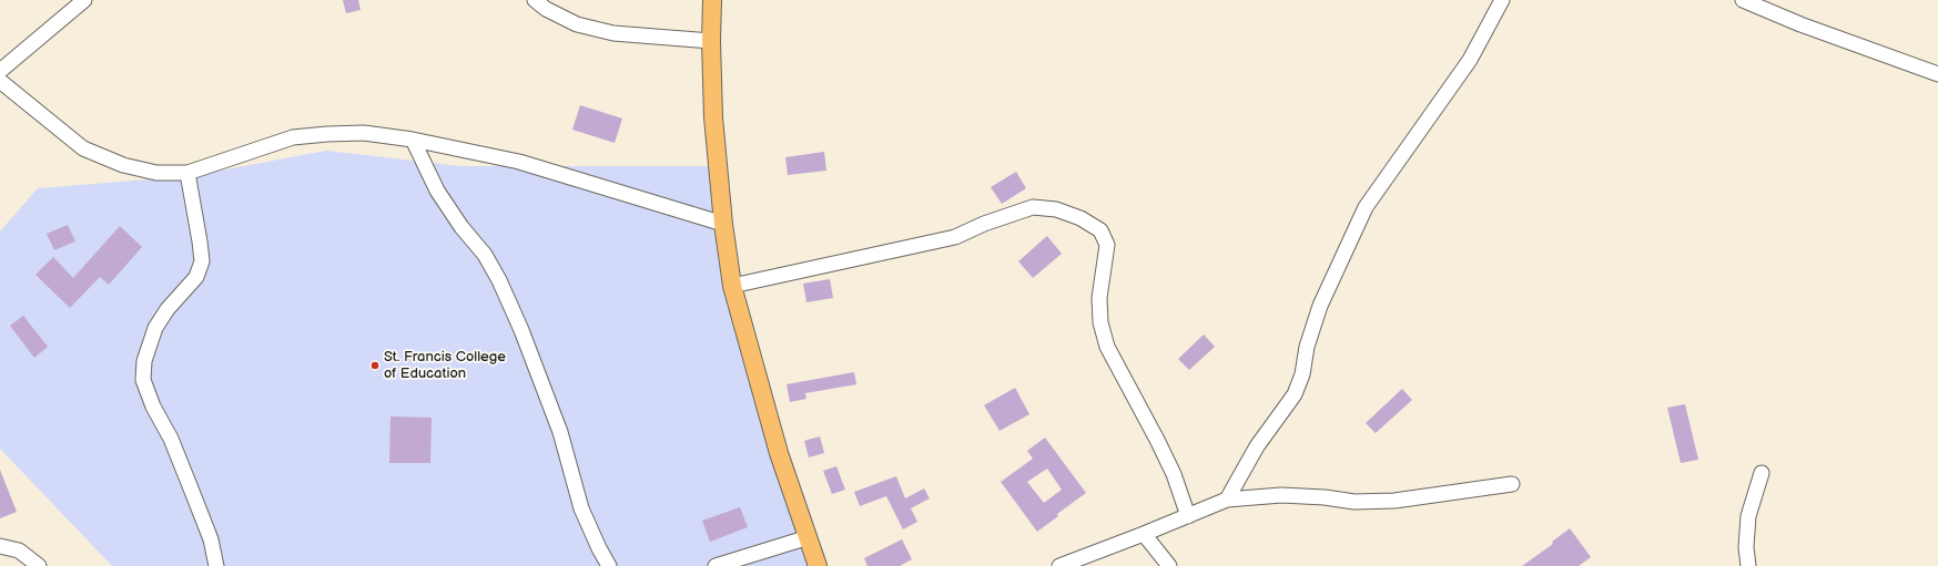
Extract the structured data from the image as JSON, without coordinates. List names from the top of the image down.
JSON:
{
  "places": ["St. Francis College of Education"]
}
